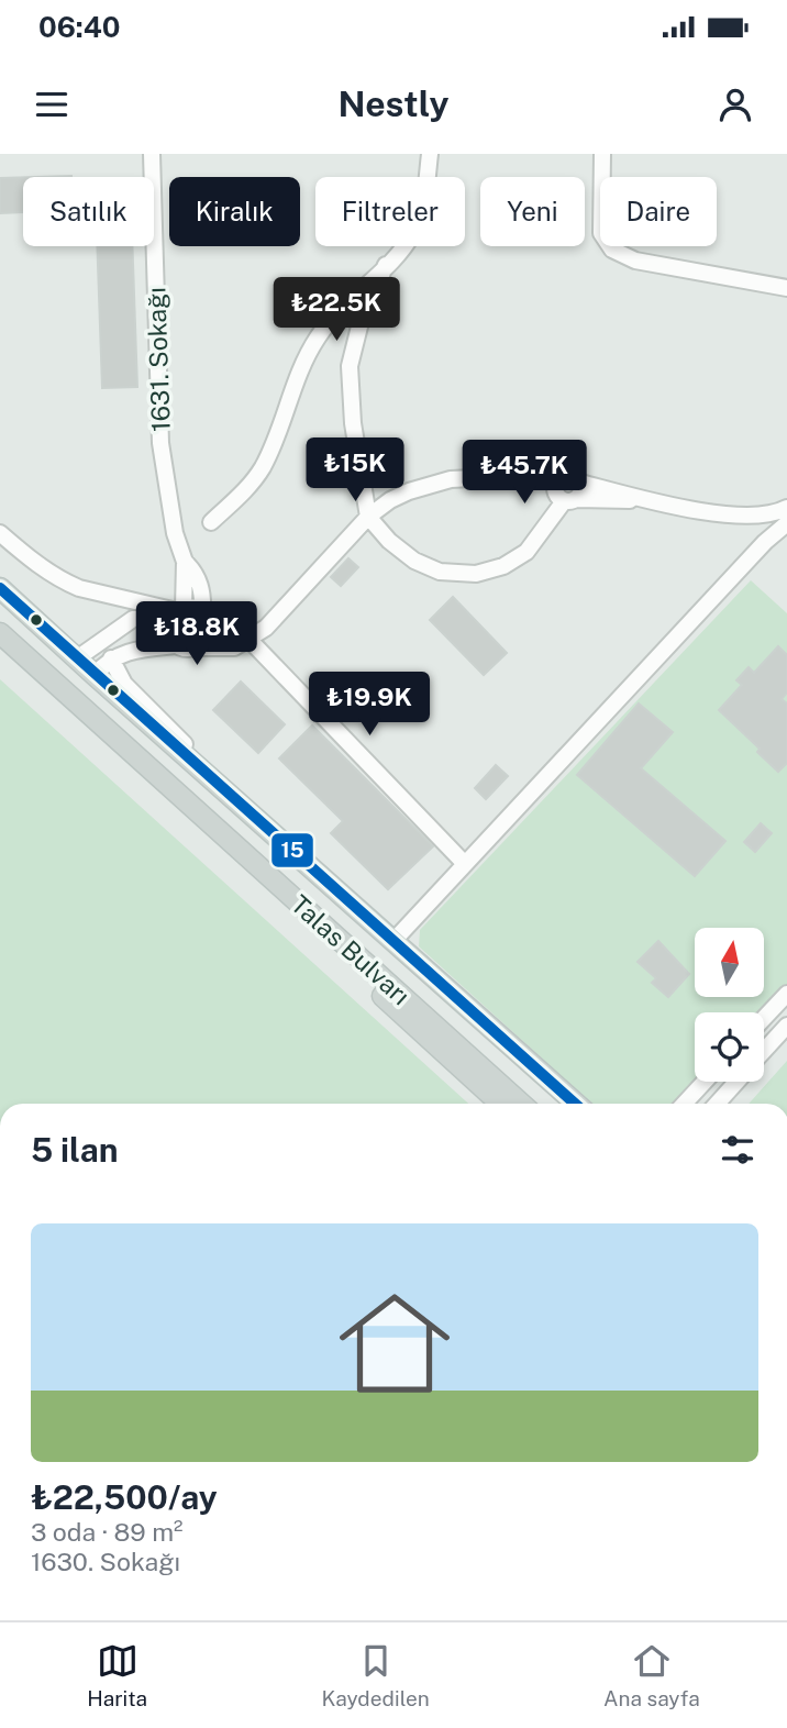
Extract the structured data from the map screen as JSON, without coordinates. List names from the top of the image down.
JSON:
{
  "streets": {
    "main road": ["Talas Bulvarı"],
    "street": ["1631. Sokağı"]
  },
  "lines": ["transit line 15"],
  "north": "top",
  "page": {
    "status": "06:40",
    "header": "Nestly",
    "chip": [
      "Satılık",
      "Kiralık",
      "Filtreler",
      "Yeni",
      "Daire"
    ],
    "price": [
      "₺22.5K",
      "₺15K",
      "₺45.7K",
      "₺18.8K",
      "₺19.9K"
    ],
    "heading": "5 ilan",
    "list": [
      {
        "name": "₺22,500/ay",
        "note": "3 oda · 89 m² · 1630. Sokağı"
      }
    ],
    "tabs": ["Harita", "Kaydedilen", "Ana sayfa"]
  }
}
